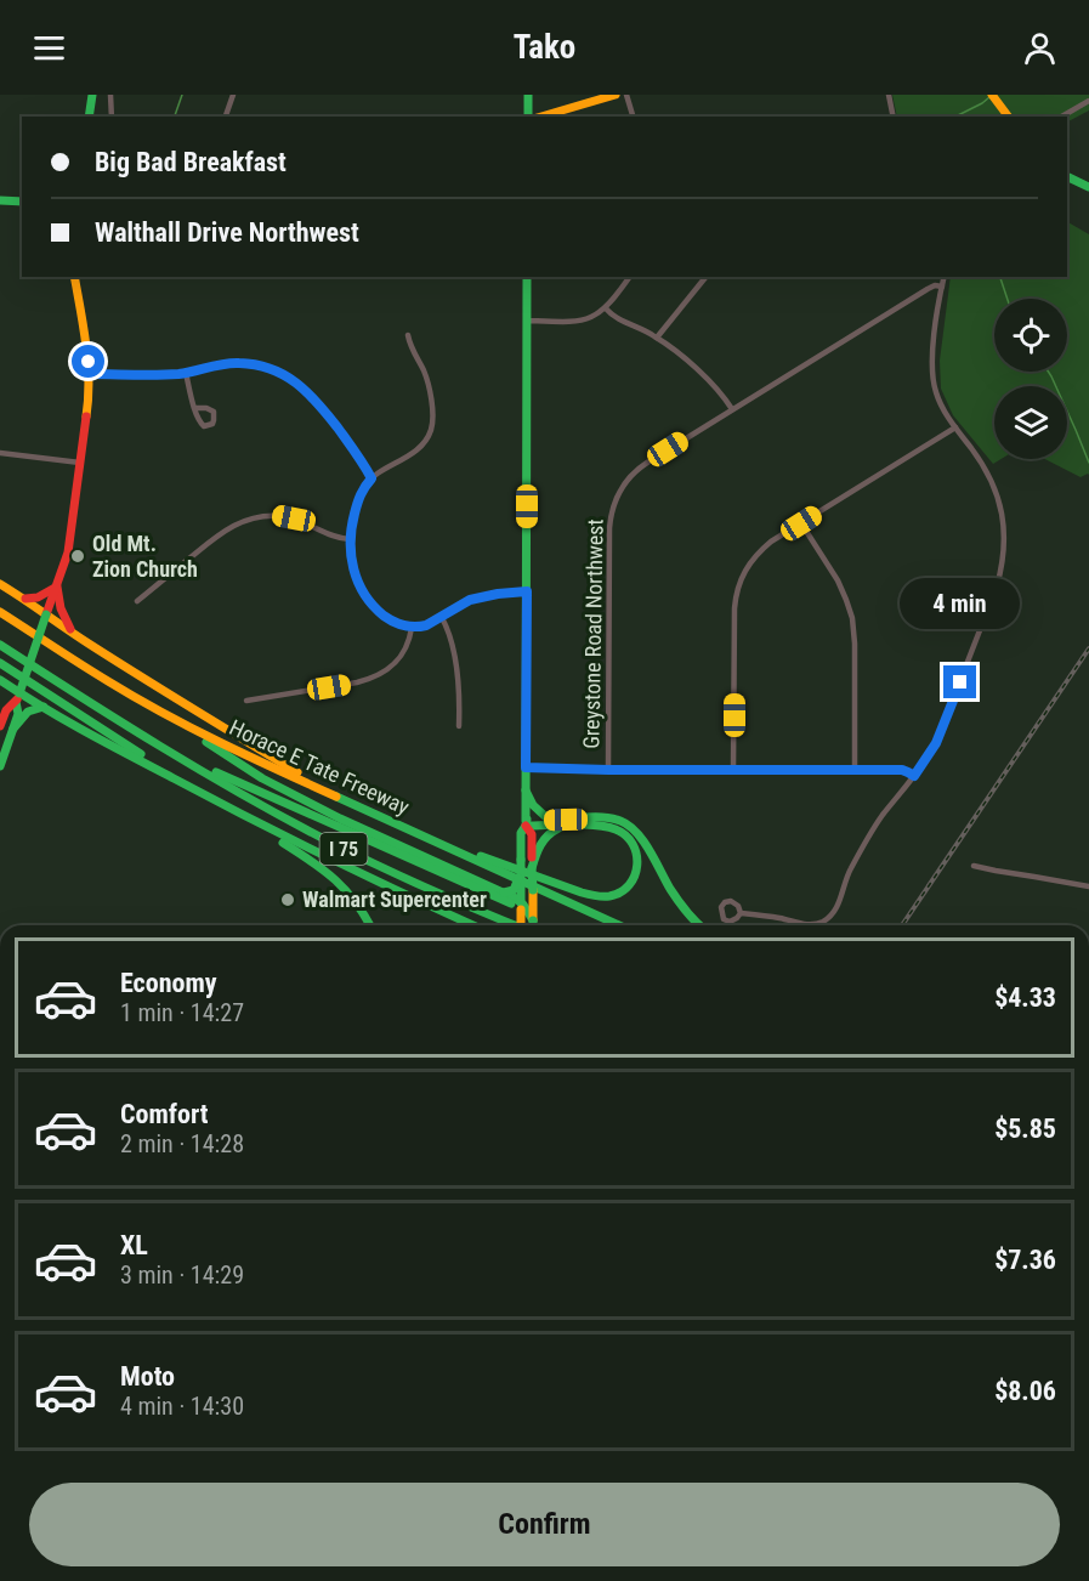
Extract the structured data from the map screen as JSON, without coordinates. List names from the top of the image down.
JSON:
{
  "streets": {
    "main road": ["Horace E Tate Freeway", "I 75"],
    "street": ["Greystone Road Northwest"]
  },
  "places": ["Old Mt. Zion Church", "Walmart Supercenter"],
  "page": {
    "header": "Tako",
    "banner": ["Big Bad Breakfast", "Walthall Drive Northwest"],
    "bubble": "4 min",
    "list": [
      {
        "name": "Economy",
        "note": "1 min · 14:27",
        "value": "$4.33"
      },
      {
        "name": "Comfort",
        "note": "2 min · 14:28",
        "value": "$5.85"
      },
      {
        "name": "XL",
        "note": "3 min · 14:29",
        "value": "$7.36"
      },
      {
        "name": "Moto",
        "note": "4 min · 14:30",
        "value": "$8.06"
      }
    ],
    "buttons": "Confirm"
  }
}
